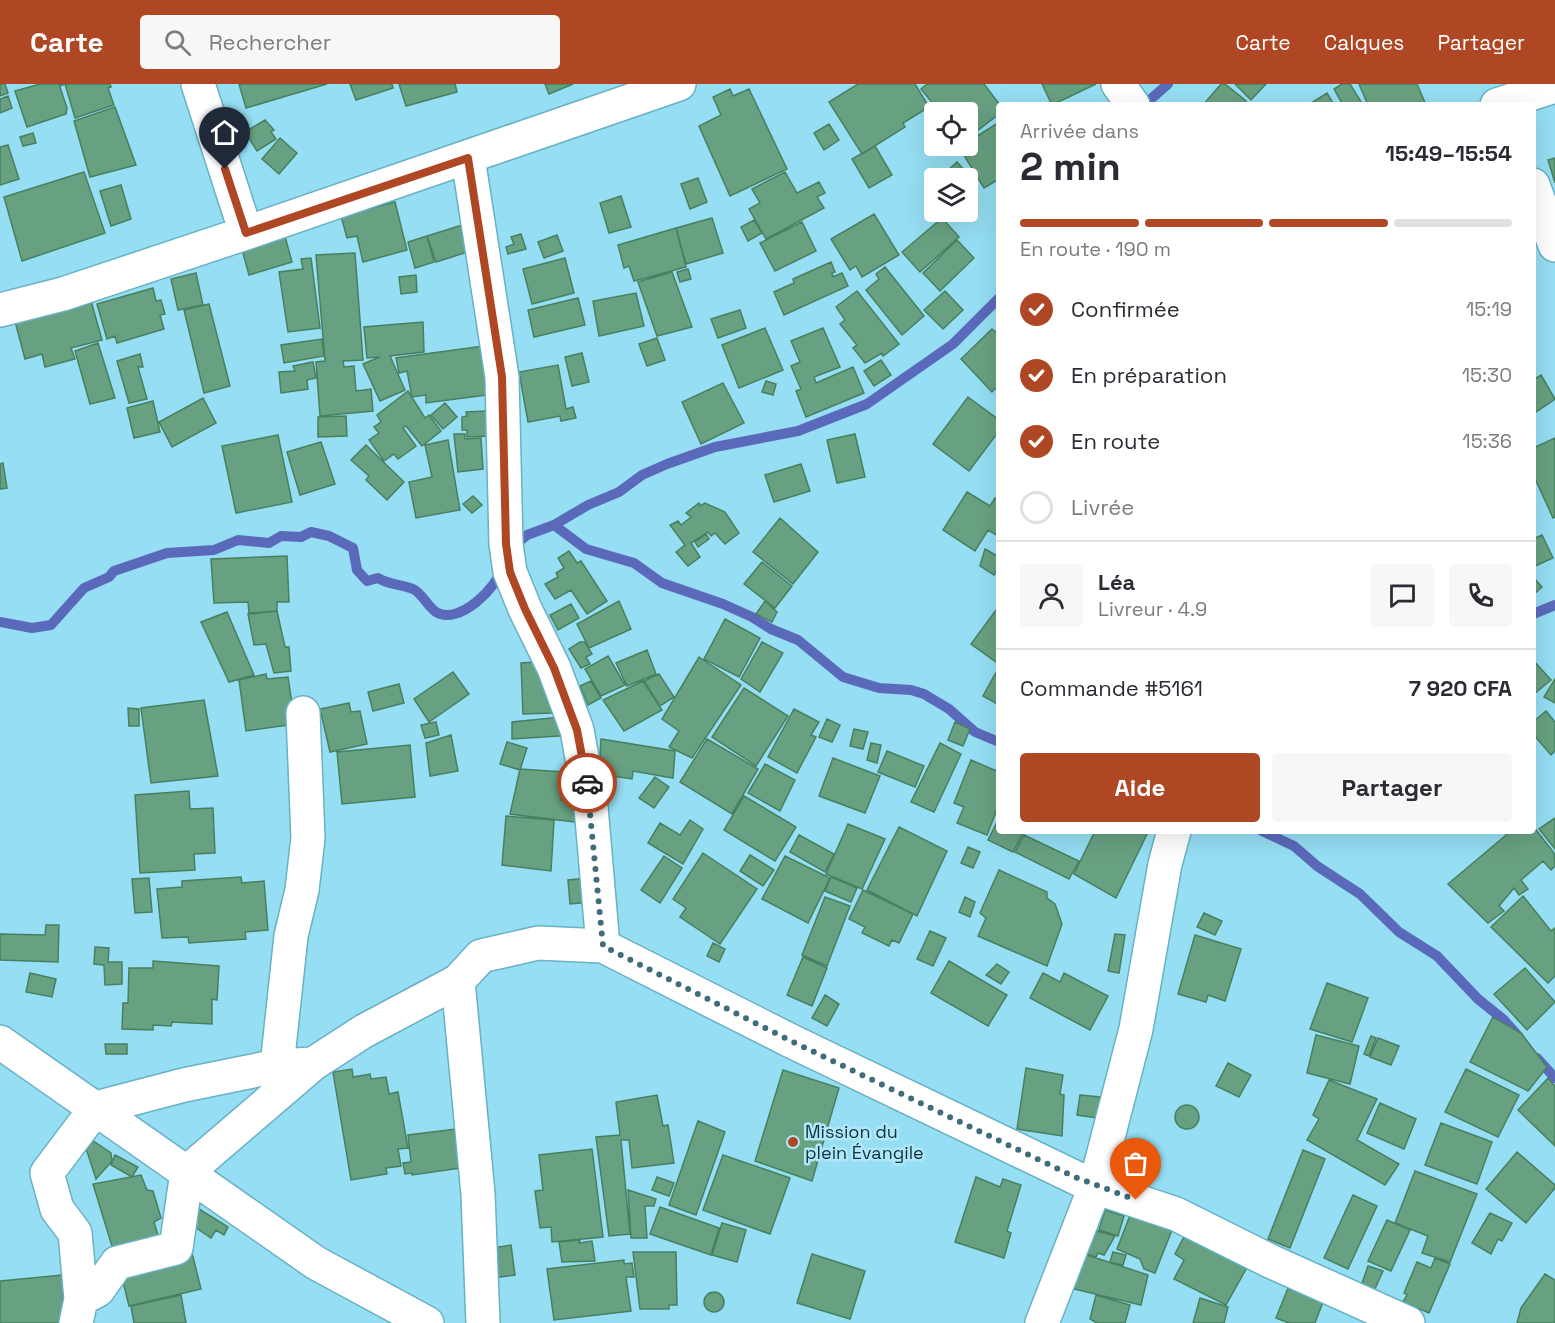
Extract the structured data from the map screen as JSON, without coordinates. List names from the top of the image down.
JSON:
{
  "places": ["Mission du plein Évangile"],
  "page": {
    "header": "Carte",
    "search": "Rechercher",
    "nav": ["Carte", "Calques", "Partager"],
    "heading": ["2 min", "Arrivée dans", "15:49–15:54"],
    "panel": [
      "Léa",
      "Livreur · 4.9",
      "Commande #5161",
      "7 920 CFA"
    ],
    "bar": "En route · 190 m",
    "list": [
      ["Confirmée", "15:19"],
      ["En préparation", "15:30"],
      ["En route", "15:36"],
      "Livrée"
    ],
    "buttons": ["Aide", "Partager"]
  }
}
